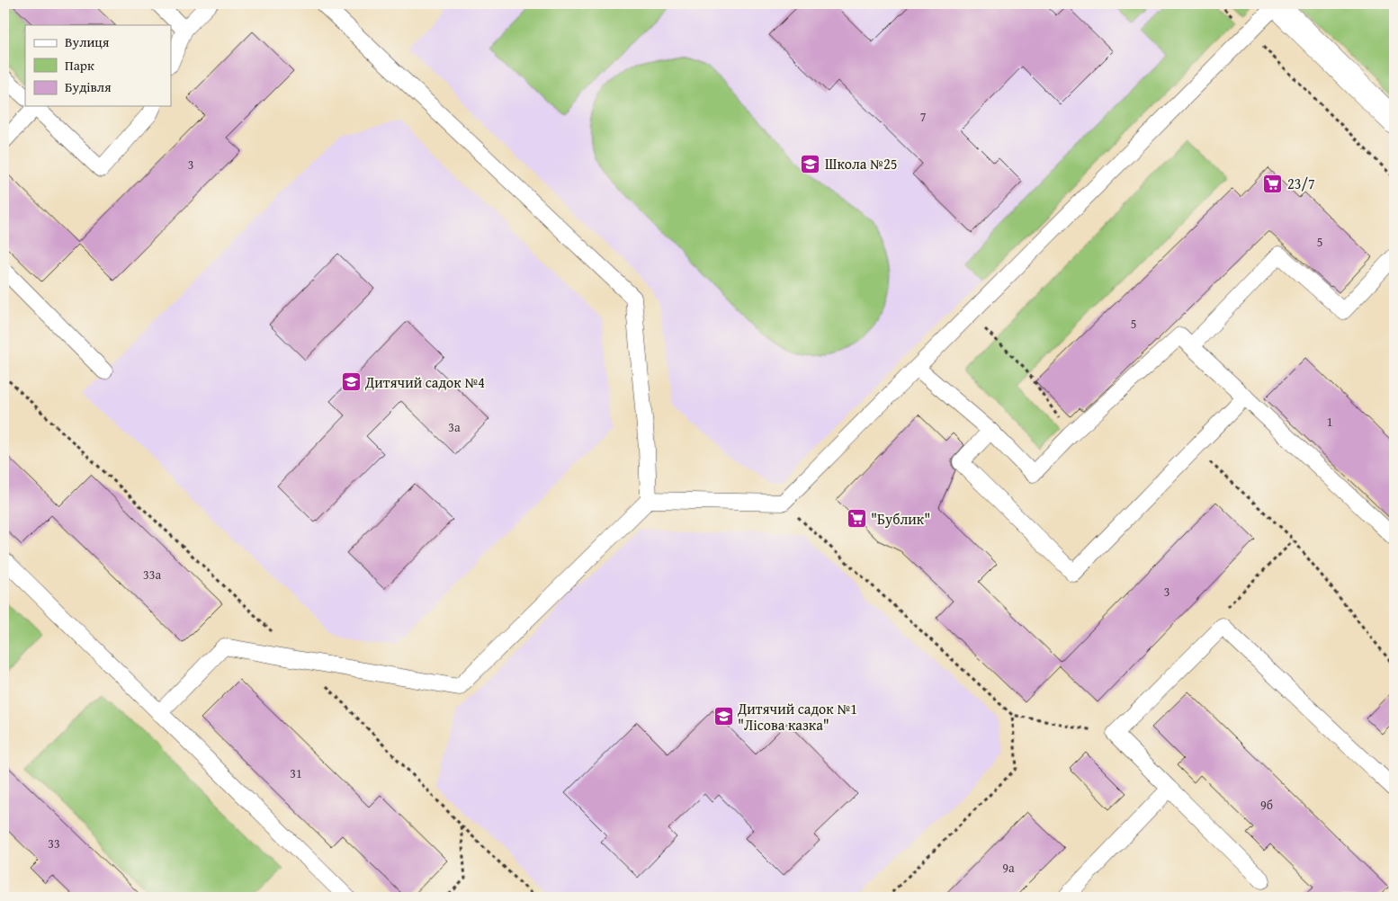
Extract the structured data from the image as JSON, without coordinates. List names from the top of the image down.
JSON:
{
  "places": {
    "school or university": ["Школа №25", "Дитячий садок №4", "Дитячий садок №1 \"Лісова казка\""],
    "supermarket": ["23/7", "\"Бублик\""]
  },
  "house_numbers": [
    "7",
    "3",
    "5",
    "5",
    "1",
    "3а",
    "33а",
    "3",
    "31",
    "9б",
    "33",
    "9а"
  ],
  "legend": ["Вулиця", "Парк", "Будівля"]
}
